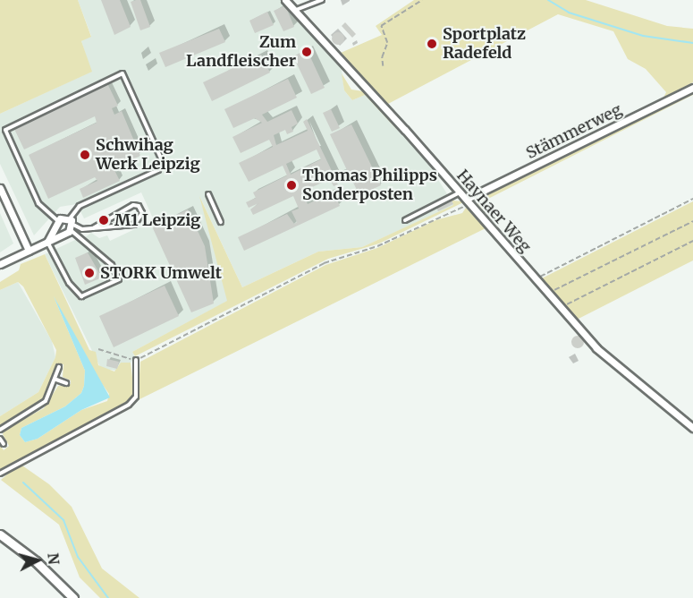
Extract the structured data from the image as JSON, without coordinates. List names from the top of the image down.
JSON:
{
  "streets": {
    "street": ["Stämmerweg", "Haynaer Weg"]
  },
  "crossings": [
    ["Stämmerweg", "Haynaer Weg"]
  ],
  "places": [
    "Sportplatz Radefeld",
    "Zum Landfleischer",
    "Schwihag Werk Leipzig",
    "Thomas Philipps Sonderposten",
    "M1 Leipzig",
    "STORK Umwelt"
  ],
  "north": "right"
}
